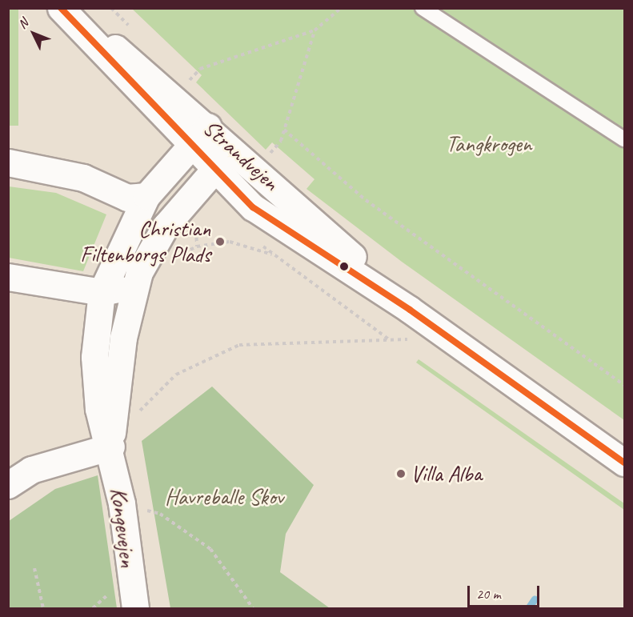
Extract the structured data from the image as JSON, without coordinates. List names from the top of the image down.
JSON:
{
  "streets": {
    "street": ["Strandvejen", "Kongevejen"]
  },
  "parks": ["Tangkrogen", "Havreballe Skov"],
  "places": ["Christian Filtenborgs Plads", "Villa Alba"],
  "scale_bar": "20 m",
  "north": "top left"
}
